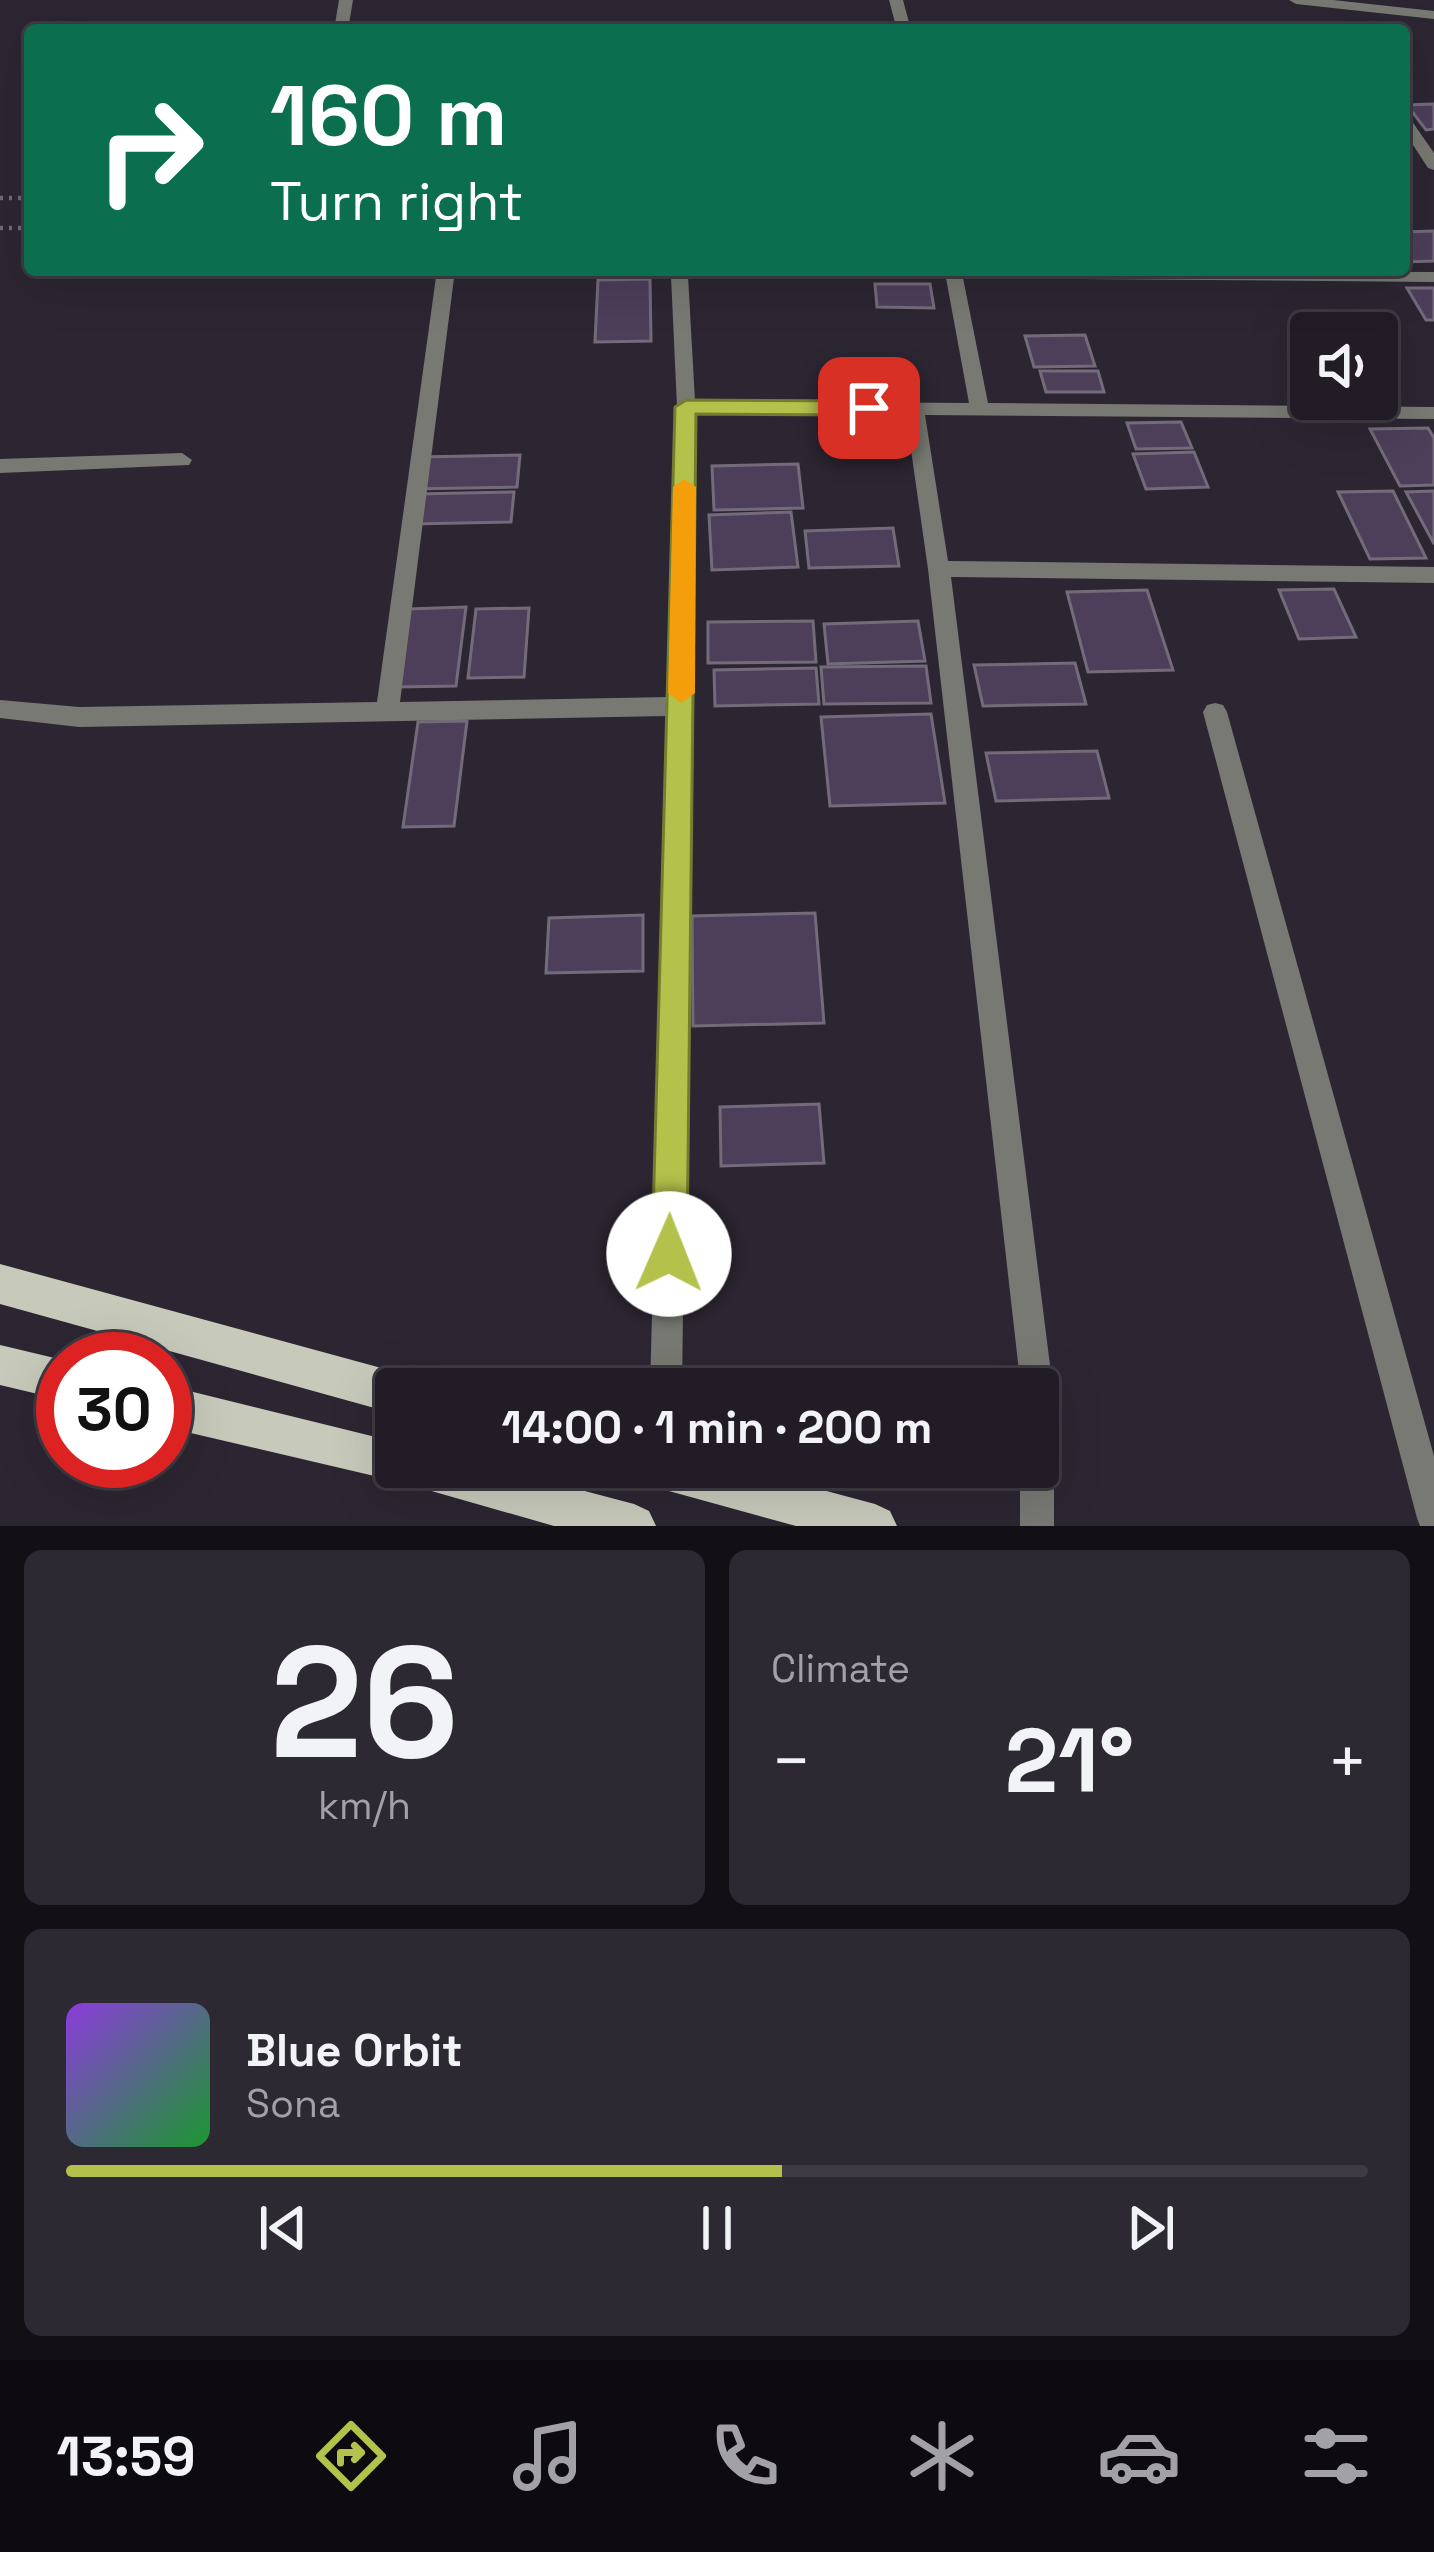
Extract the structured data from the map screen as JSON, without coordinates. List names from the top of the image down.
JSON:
{
  "page": {
    "turn": ["160 m", "Turn right"],
    "limit": "30",
    "trip": "14:00 · 1 min · 200 m",
    "tile": [
      ["26", "km/h"],
      "Climate"
    ],
    "heat": ["−", "21°", "+"],
    "song": ["Blue Orbit", "Sona"],
    "tabs": "13:59"
  }
}
